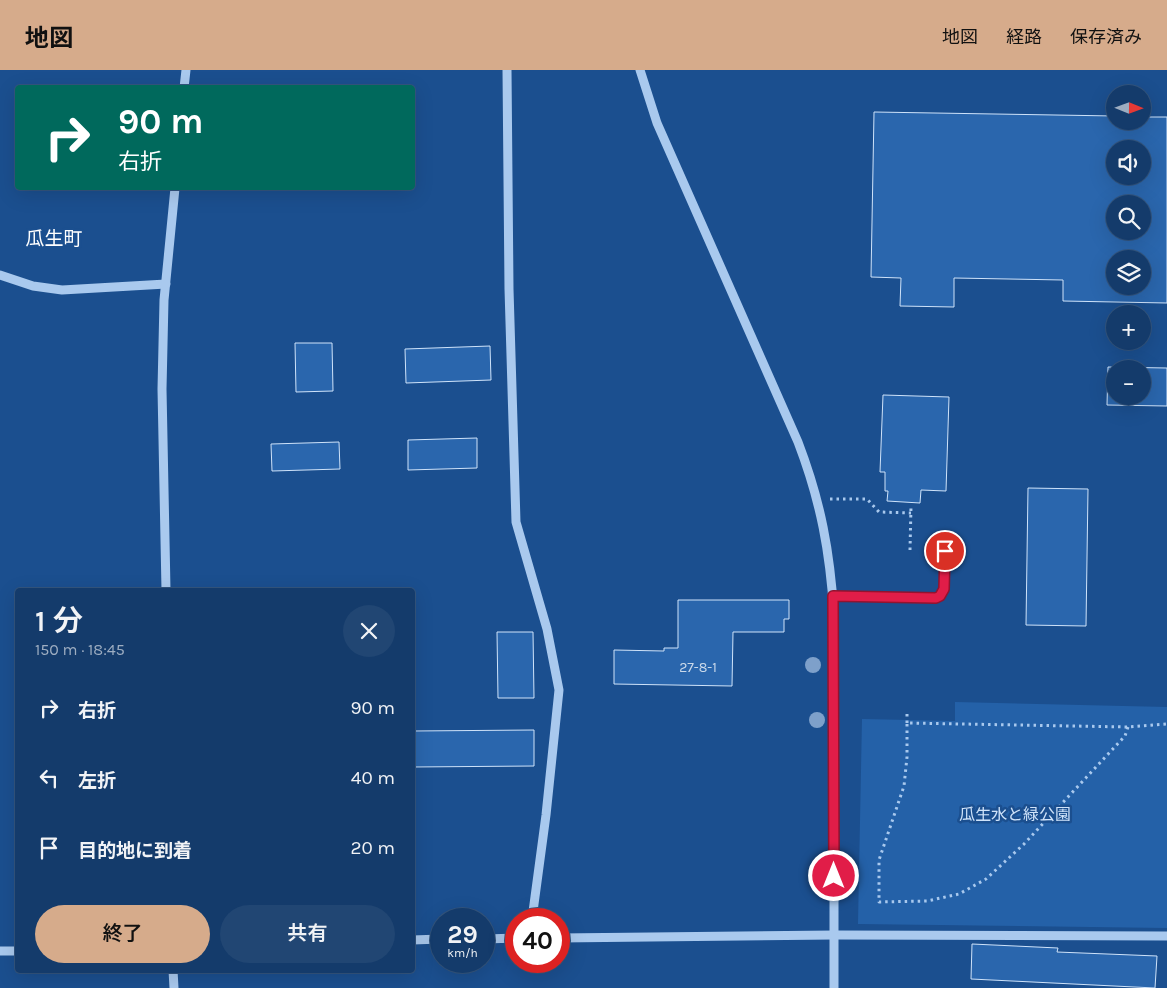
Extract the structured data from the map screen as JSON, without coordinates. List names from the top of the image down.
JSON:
{
  "districts": ["瓜生町"],
  "parks": ["瓜生水と緑公園"],
  "house_numbers": ["27-8-1"],
  "north": "right",
  "page": {
    "header": "地図",
    "nav": ["地図", "経路", "保存済み"],
    "map_buttons": ["+", "−"],
    "turn": ["90 m", "右折"],
    "heading": ["1 分", "150 m · 18:45"],
    "list": [
      {
        "name": "右折",
        "value": "90 m"
      },
      {
        "name": "左折",
        "value": "40 m"
      },
      {
        "name": "目的地に到着",
        "value": "20 m"
      }
    ],
    "buttons": ["終了", "共有"],
    "speed": "29 km/h",
    "limit": "40"
  }
}
